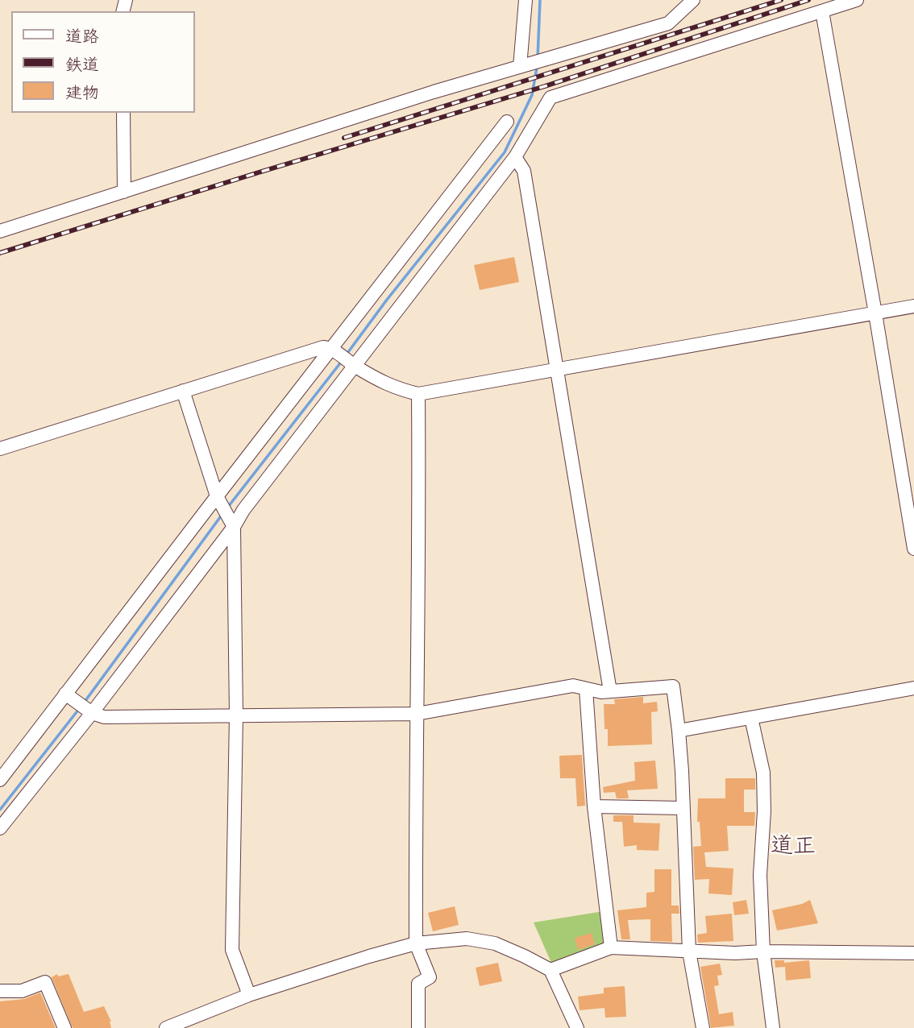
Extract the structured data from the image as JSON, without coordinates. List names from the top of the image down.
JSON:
{
  "districts": ["道正"],
  "legend": ["道路", "鉄道", "建物"]
}
